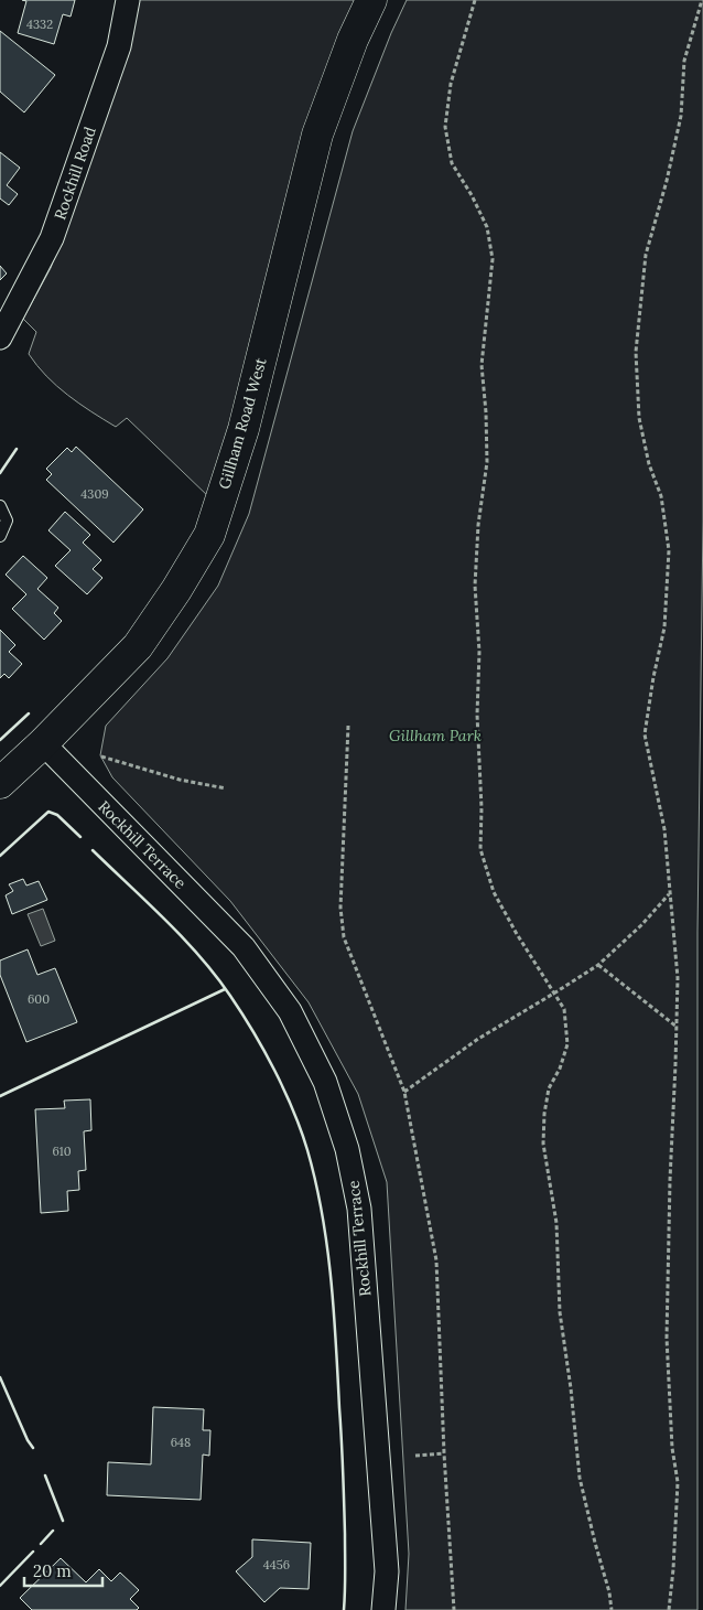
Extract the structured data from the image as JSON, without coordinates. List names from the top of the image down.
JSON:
{
  "streets": {
    "main road": ["Gillham Road West"],
    "street": ["Rockhill Road", "Rockhill Terrace"]
  },
  "crossings": [
    ["Gillham Road West", "Rockhill Terrace"]
  ],
  "parks": ["Gillham Park"],
  "house_numbers": [
    "4332",
    "4309",
    "600",
    "610",
    "648",
    "4456"
  ],
  "scale_bar": "20 m"
}
